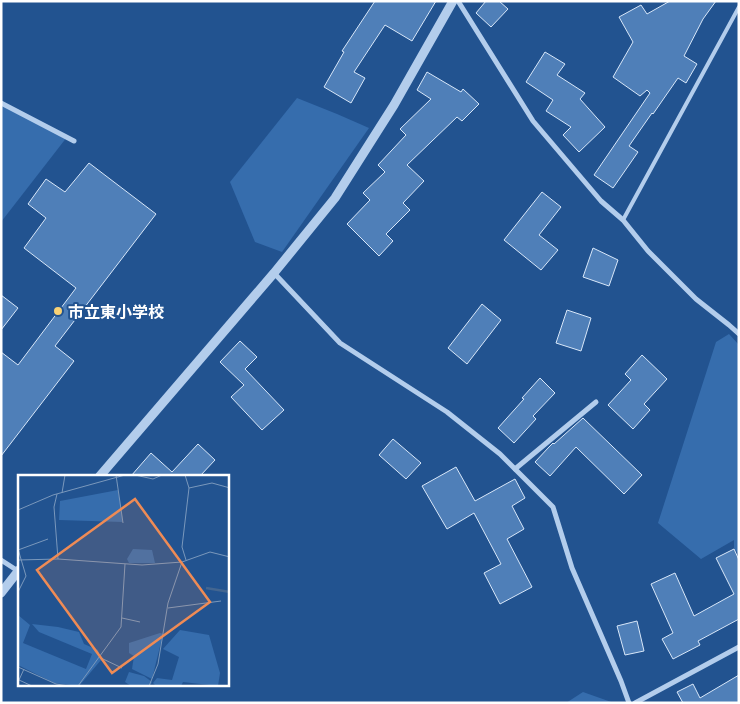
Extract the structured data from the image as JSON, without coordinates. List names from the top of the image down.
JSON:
{
  "places": ["市立東小学校"]
}
